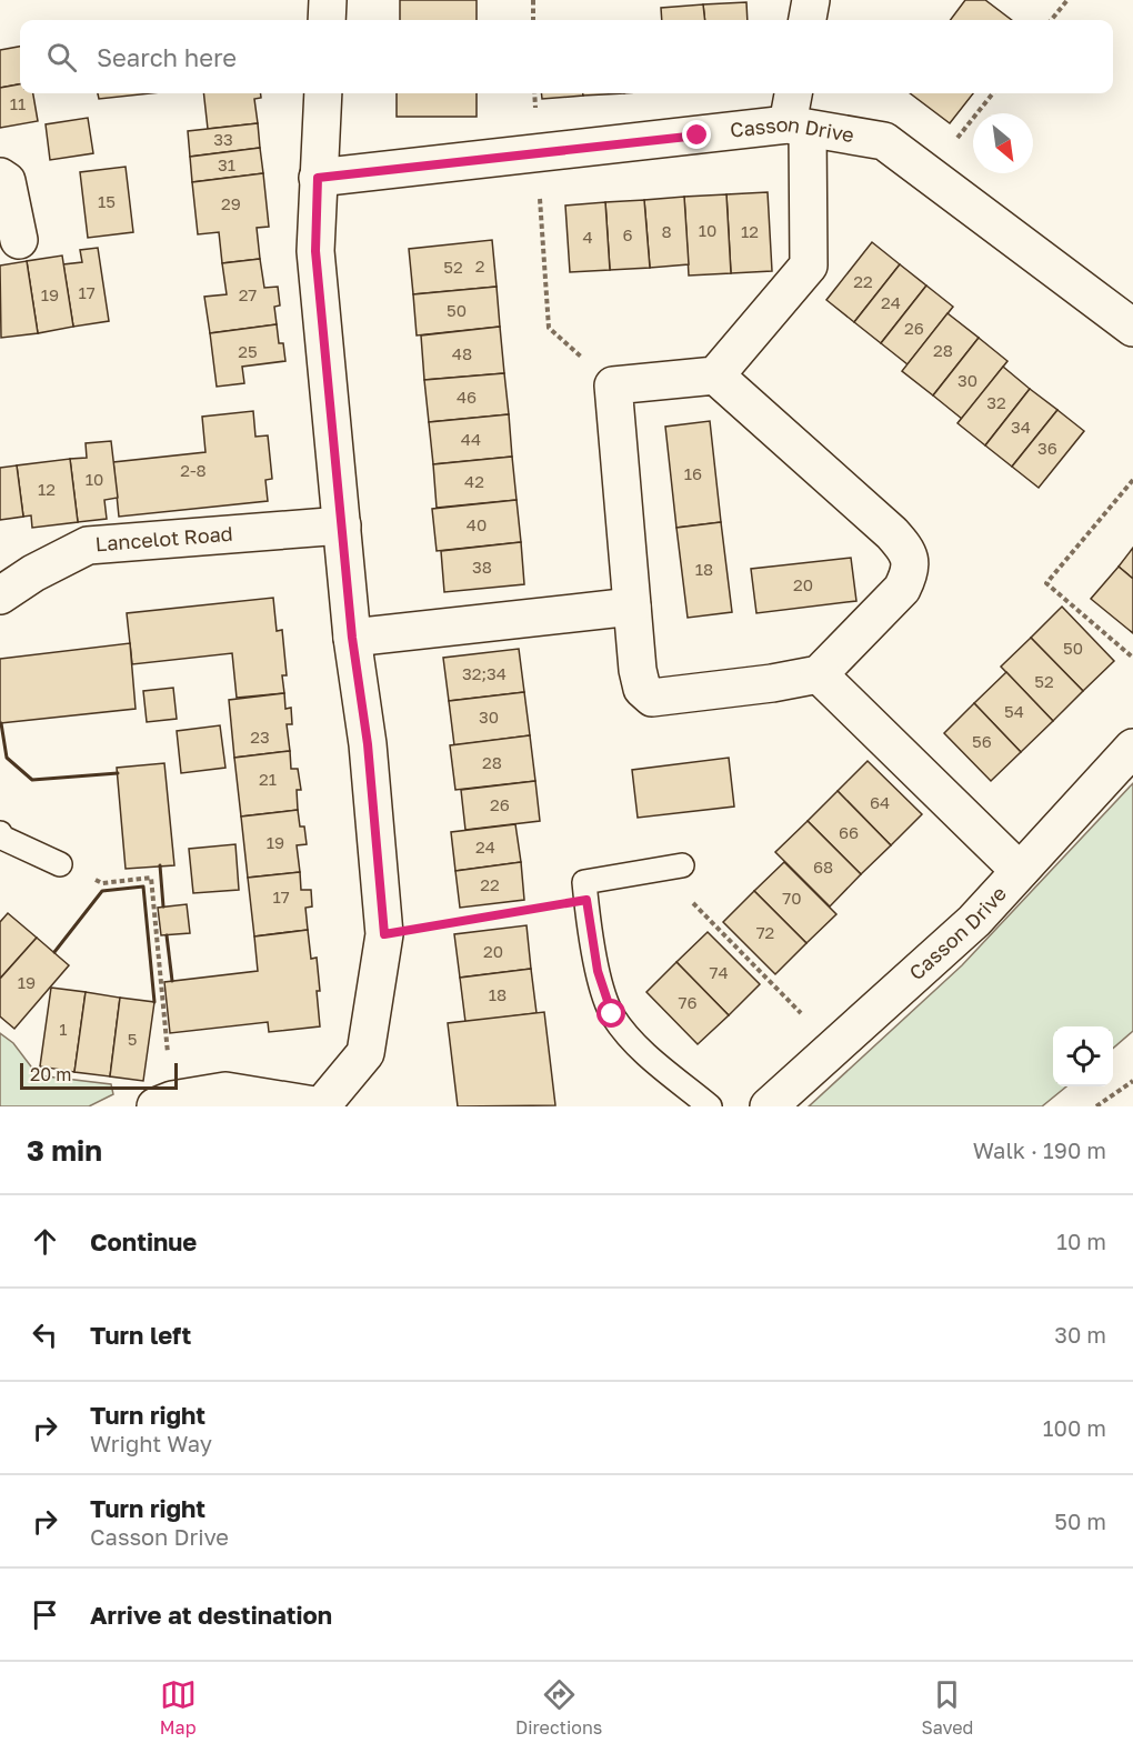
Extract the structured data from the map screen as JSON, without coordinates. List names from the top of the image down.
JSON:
{
  "streets": {
    "street": ["Casson Drive", "Lancelot Road"]
  },
  "house_numbers": [
    "11",
    "33",
    "31",
    "15",
    "29",
    "10",
    "8",
    "12",
    "6",
    "4",
    "2",
    "52",
    "22",
    "17",
    "19",
    "27",
    "24",
    "50",
    "26",
    "28",
    "25",
    "48",
    "30",
    "46",
    "32",
    "34",
    "44",
    "36",
    "2-8",
    "16",
    "10",
    "42",
    "12",
    "40",
    "38",
    "18",
    "20",
    "50",
    "32;34",
    "52",
    "54",
    "30",
    "23",
    "56",
    "28",
    "21",
    "64",
    "26",
    "66",
    "19",
    "24",
    "68",
    "22",
    "17",
    "70",
    "72",
    "20",
    "74",
    "19",
    "18",
    "76",
    "1",
    "5"
  ],
  "scale_bar": "20 m",
  "north": "bottom right",
  "page": {
    "search": "Search here",
    "scale": "20 m",
    "heading": ["3 min", "Walk · 190 m"],
    "list": [
      ["Continue", "10 m"],
      ["Turn left", "30 m"],
      ["Turn right", "Wright Way", "100 m"],
      ["Turn right", "Casson Drive", "50 m"],
      "Arrive at destination"
    ],
    "nav": ["Map", "Directions", "Saved"]
  }
}
